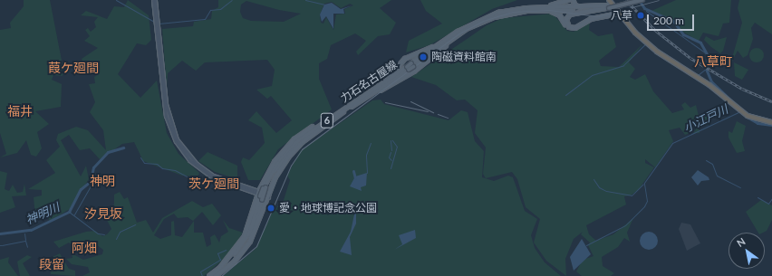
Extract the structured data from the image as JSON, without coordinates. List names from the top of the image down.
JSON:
{
  "streets": {
    "main road": ["力石名古屋線", "6"]
  },
  "crossings": [
    ["力石名古屋線", "6"]
  ],
  "districts": [
    "八草町",
    "葭ケ廻間",
    "福井",
    "神明",
    "茨ケ廻間",
    "汐見坂",
    "阿畑",
    "段留"
  ],
  "water": ["小江戸川", "神明川"],
  "places": ["八草", "陶磁資料館南", "愛・地球博記念公園"],
  "scale_bar": "200 m",
  "north": "top left"
}
